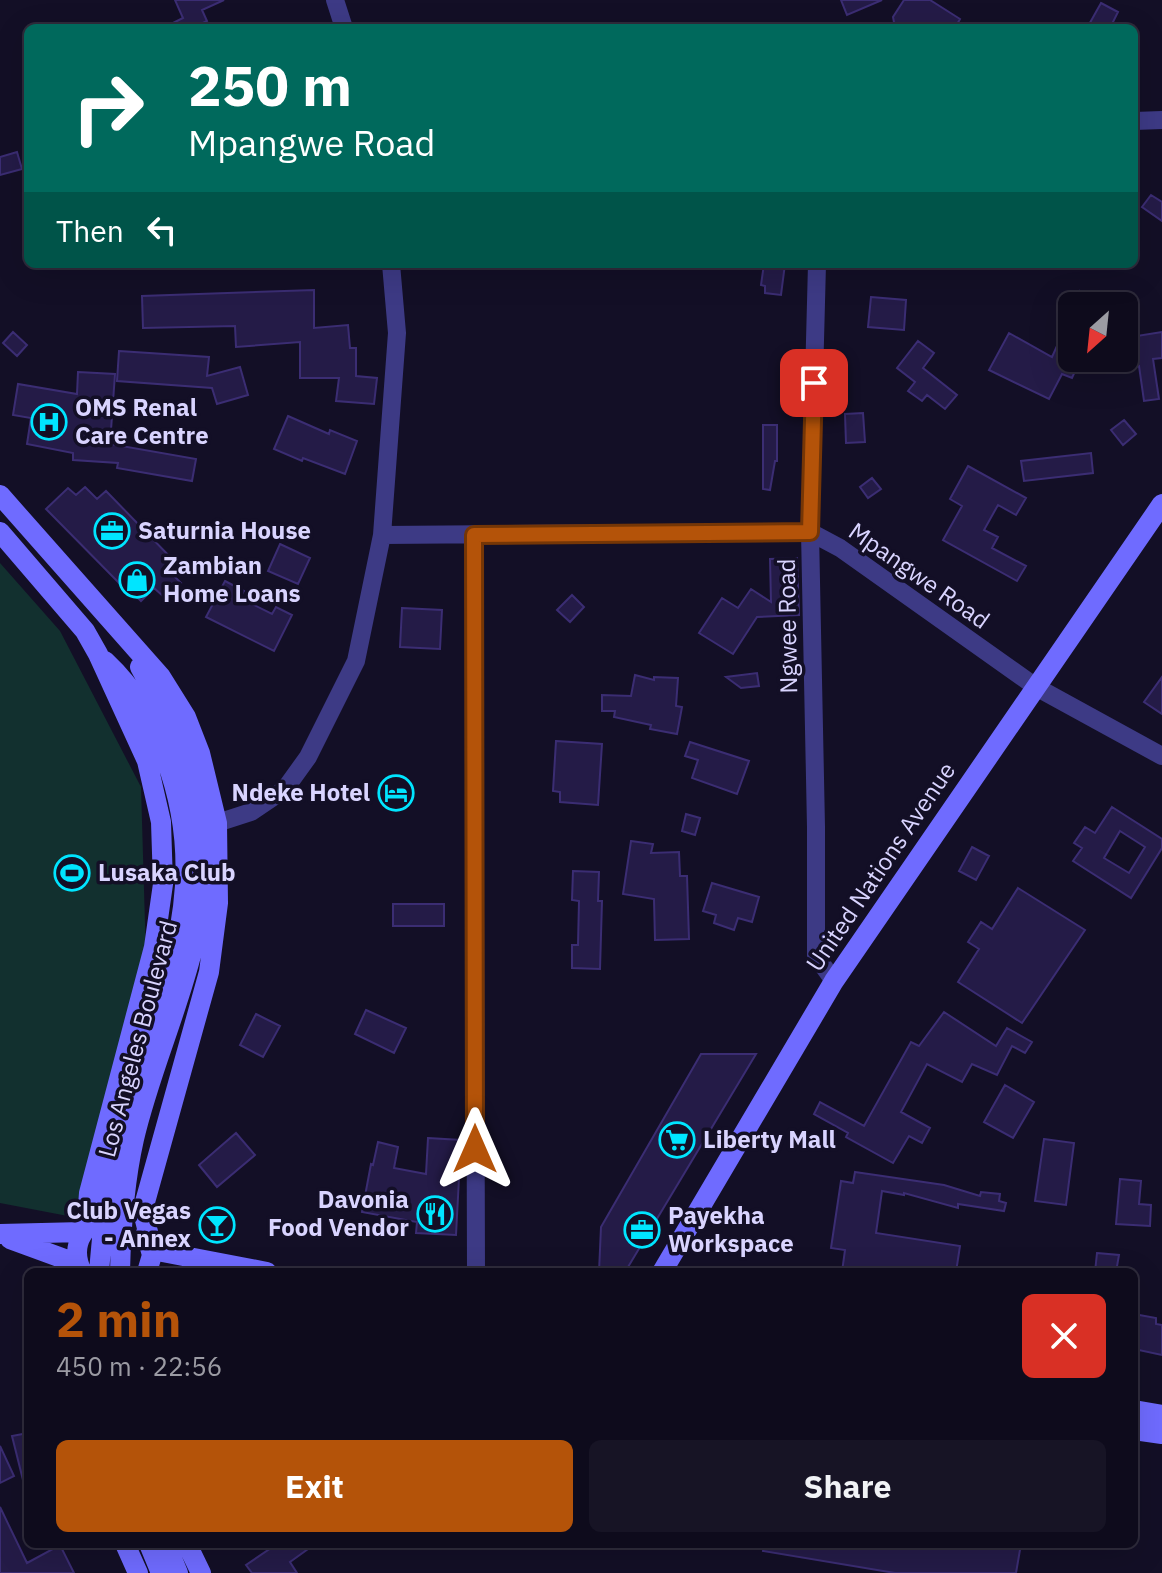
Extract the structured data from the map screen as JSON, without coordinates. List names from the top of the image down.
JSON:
{
  "streets": {
    "main road": ["United Nations Avenue", "Los Angeles Boulevard"],
    "street": ["Mpangwe Road", "Ngwee Road"]
  },
  "crossings": [
    ["Mpangwe Road", "Ngwee Road"],
    ["Mpangwe Road", "United Nations Avenue"],
    ["Ngwee Road", "United Nations Avenue"]
  ],
  "places": {
    "hospital": ["OMS Renal Care Centre"],
    "office": ["Saturnia House", "Payekha Workspace"],
    "shop": ["Zambian Home Loans"],
    "hotel": ["Ndeke Hotel"],
    "sports": ["Lusaka Club"],
    "supermarket": ["Liberty Mall"],
    "restaurant": ["Davonia Food Vendor"],
    "bar": ["Club Vegas - Annex"]
  },
  "north": "bottom left",
  "page": {
    "turn": ["250 m", "Mpangwe Road"],
    "then": "Then",
    "heading": ["2 min", "450 m · 22:56"],
    "buttons": ["Exit", "Share"]
  }
}
